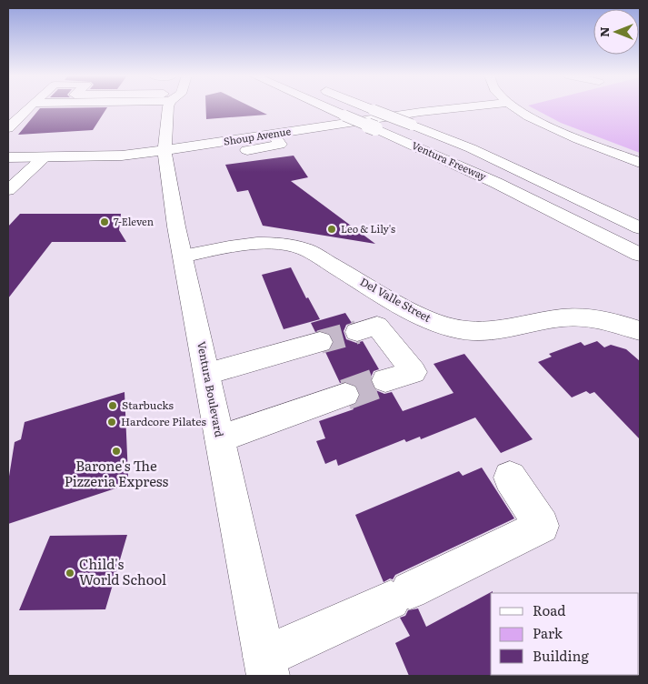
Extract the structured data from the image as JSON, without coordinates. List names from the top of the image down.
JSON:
{
  "streets": {
    "main road": [
      "Shoup Avenue",
      "Ventura Freeway",
      "Del Valle Street",
      "Ventura Boulevard"
    ]
  },
  "crossings": [
    ["Shoup Avenue", "Ventura Boulevard"],
    ["Del Valle Street", "Ventura Boulevard"]
  ],
  "places": [
    "7-Eleven",
    "Leo & Lily's",
    "Starbucks",
    "Hardcore Pilates",
    "Barone's The Pizzeria Express",
    "Child's World School"
  ],
  "legend": ["Road", "Park", "Building"],
  "north": "left"
}
